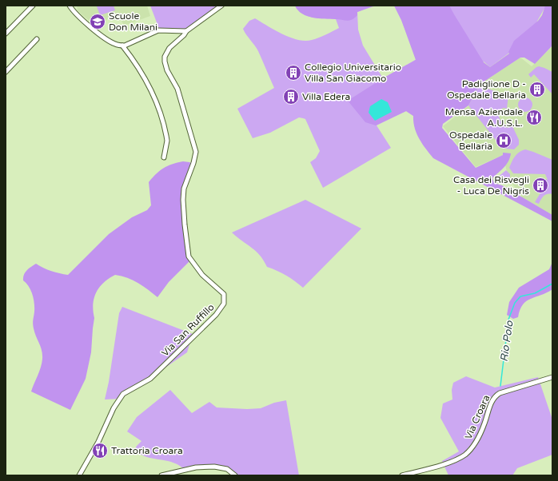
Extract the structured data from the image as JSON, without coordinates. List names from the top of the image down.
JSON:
{
  "streets": {
    "street": ["Via San Ruffillo", "Via Croara"]
  },
  "water": ["Rio Polo"],
  "places": {
    "school or university": ["Scuole Don Milani"],
    "building": [
      "Collegio Universitario Villa San Giacomo",
      "Padiglione D - Ospedale Bellaria",
      "Villa Edera",
      "Casa dei Risvegli - Luca De Nigris"
    ],
    "restaurant": ["Mensa Aziendale A.U.S.L.", "Trattoria Croara"],
    "hospital": ["Ospedale Bellaria"]
  }
}
